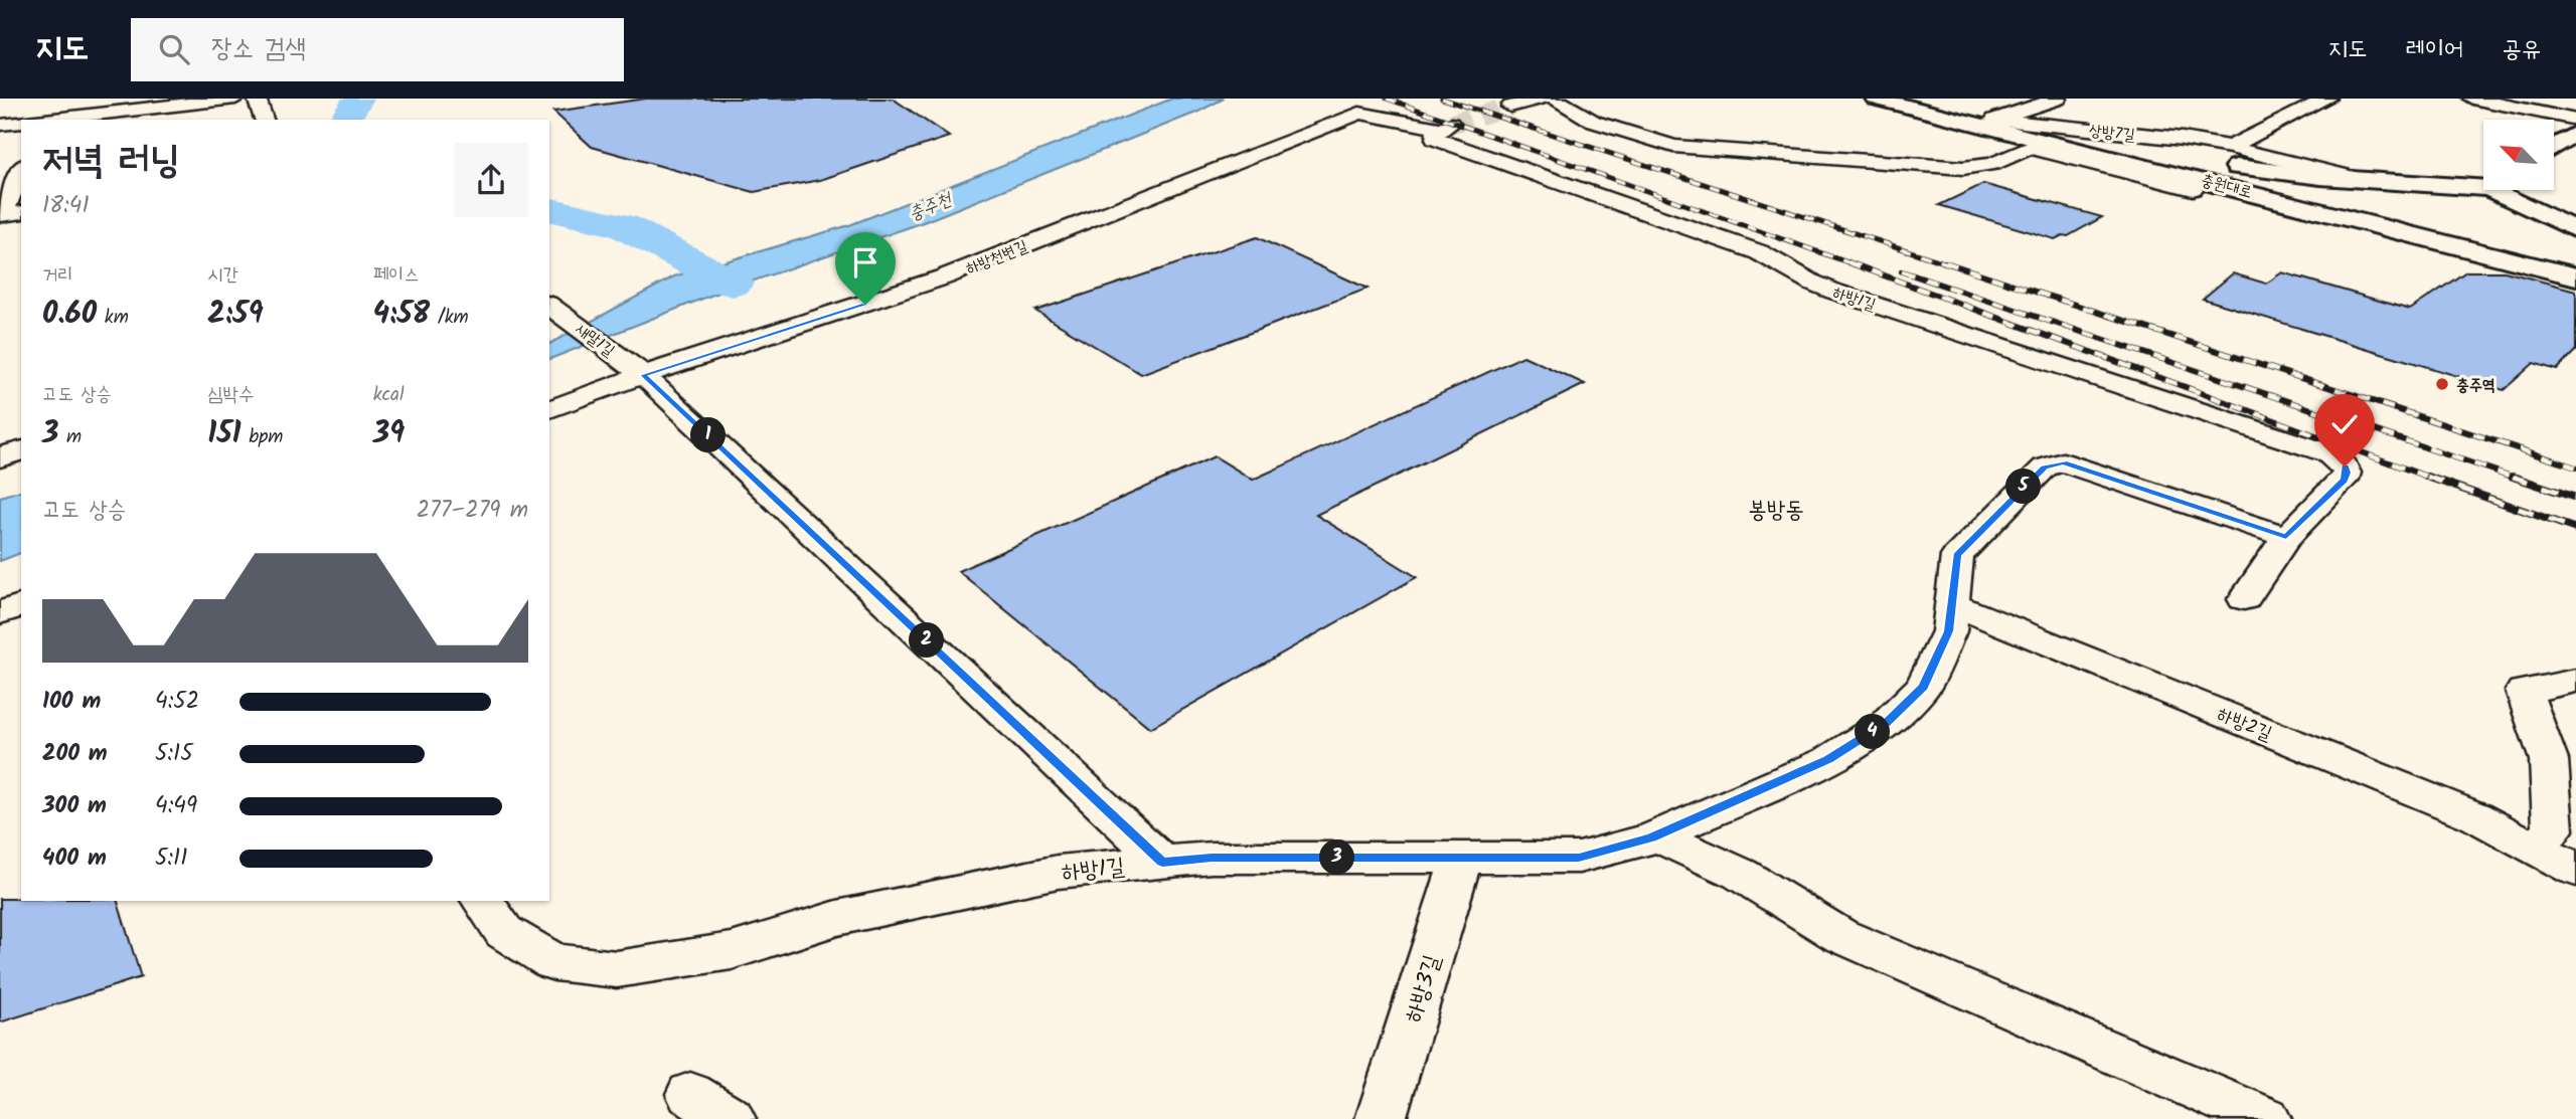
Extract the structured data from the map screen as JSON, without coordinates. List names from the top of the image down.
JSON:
{
  "streets": {
    "street": [
      "상방7길",
      "충원대로",
      "하방천변길",
      "하방1길",
      "새말1길",
      "하방2길",
      "하방3길"
    ]
  },
  "crossings": [
    ["상방7길", "충원대로"],
    ["하방천변길", "하방1길"],
    ["하방천변길", "새말1길"],
    ["하방1길", "새말1길"],
    ["하방1길", "하방2길"],
    ["하방1길", "하방3길"]
  ],
  "districts": ["봉방동"],
  "water": ["충주천"],
  "places": ["충주역"],
  "north": "top left",
  "page": {
    "header": "지도",
    "search": "장소 검색",
    "nav": ["지도", "레이어", "공유"],
    "heading": ["저녁 러닝", "18:41"],
    "stats": [
      ["거리", "0.60 km"],
      ["시간", "2:59"],
      ["페이스", "4:58 /km"],
      ["고도 상승", "3 m"],
      ["심박수", "151 bpm"],
      ["kcal", "39"]
    ],
    "pins": [
      "1",
      "5",
      "2",
      "4",
      "3"
    ],
    "chart": ["고도 상승", "277–279 m"],
    "list": [
      {
        "name": "100 m",
        "note": "4:52"
      },
      {
        "name": "200 m",
        "note": "5:15"
      },
      {
        "name": "300 m",
        "note": "4:49"
      },
      {
        "name": "400 m",
        "note": "5:11"
      }
    ]
  }
}
